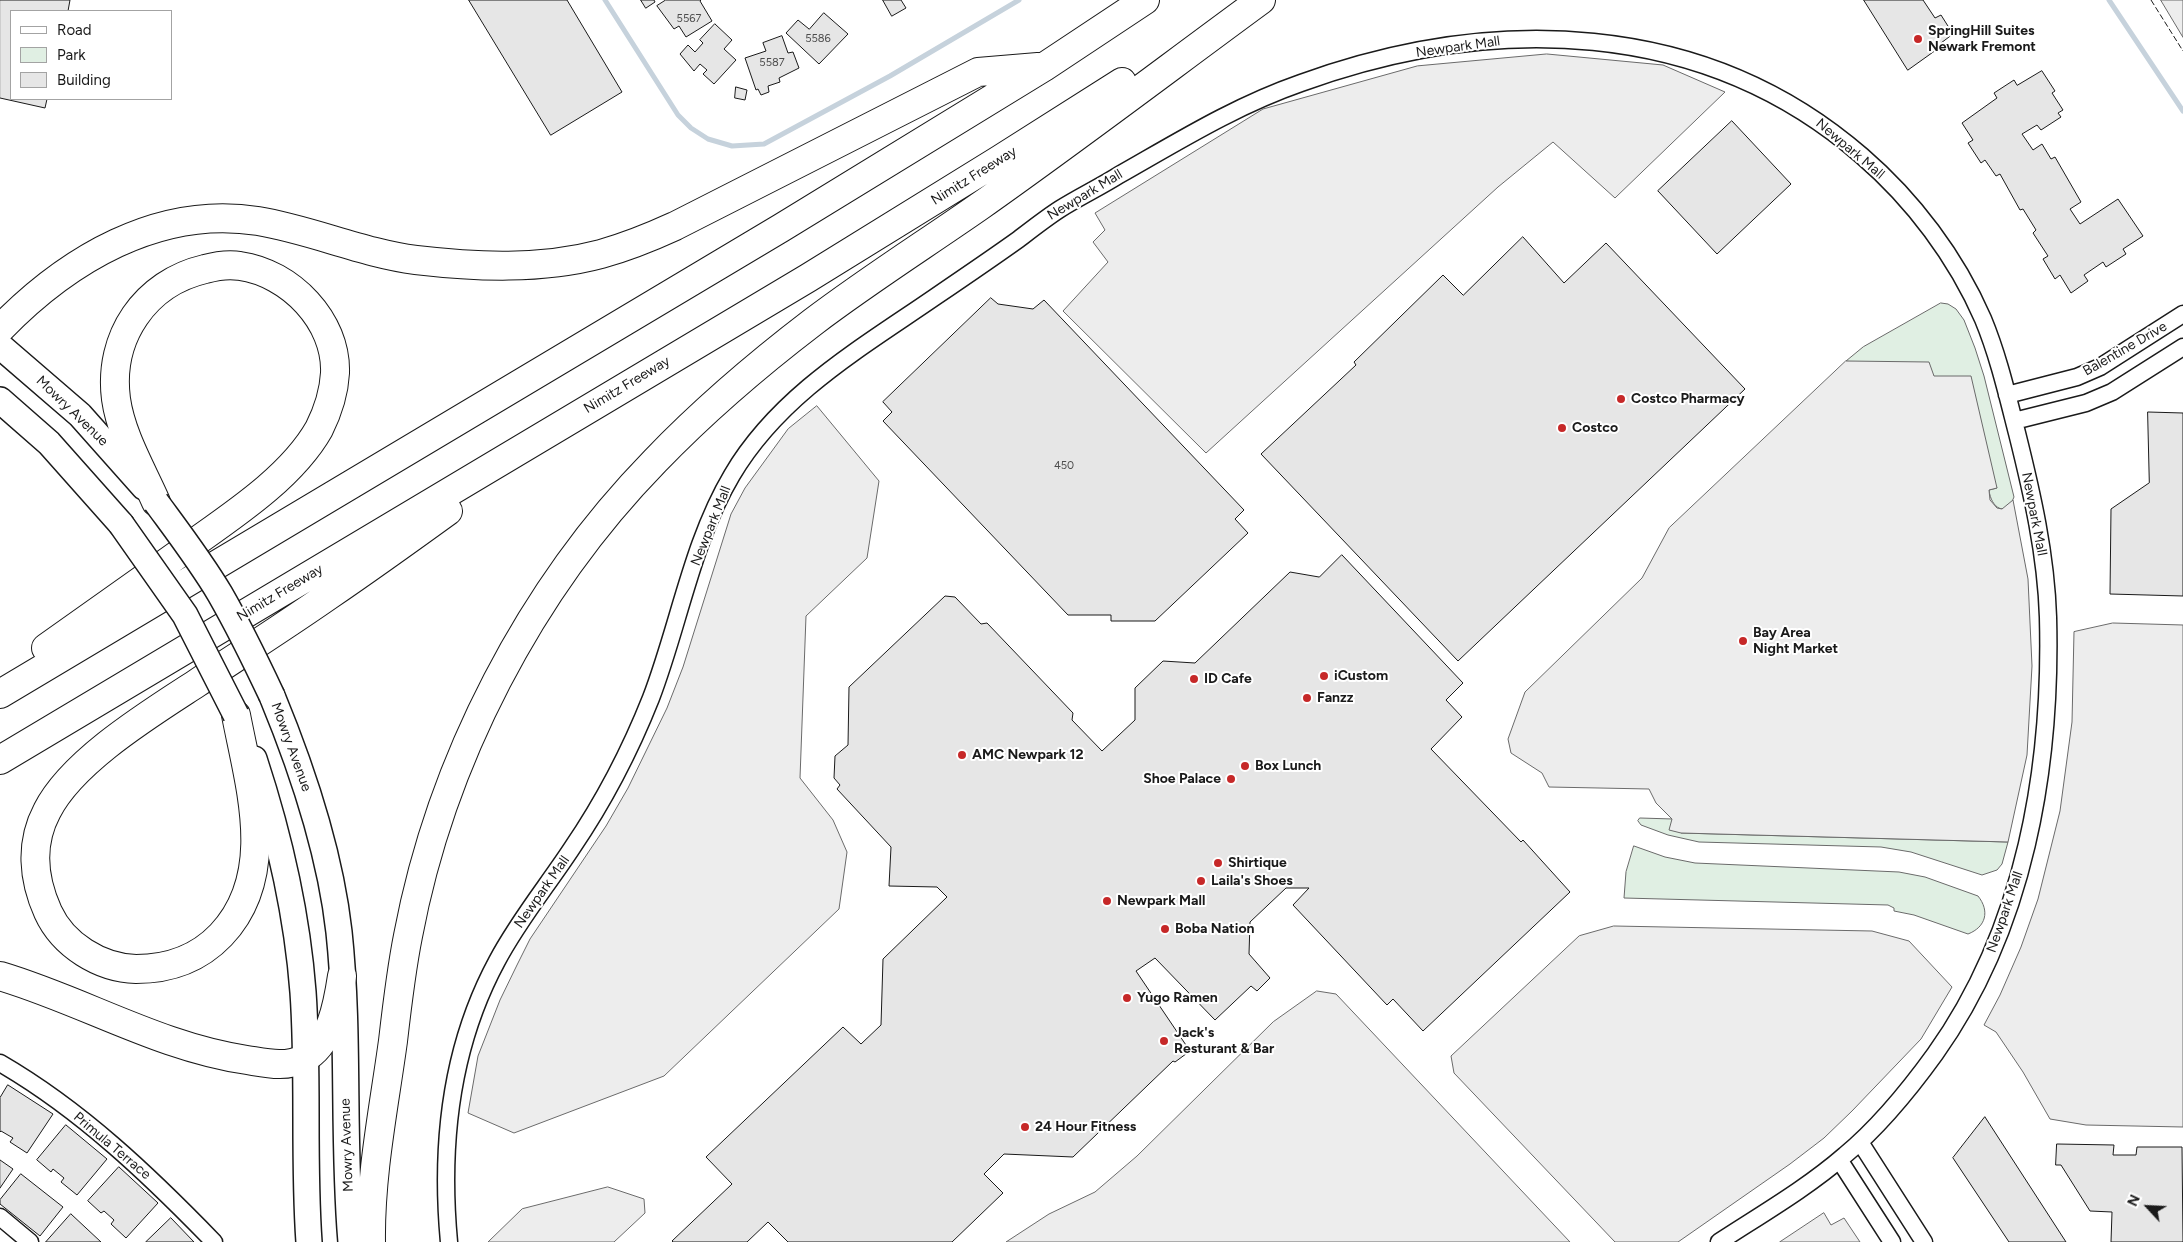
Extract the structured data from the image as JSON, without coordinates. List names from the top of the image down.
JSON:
{
  "streets": {
    "highway": ["Nimitz Freeway"],
    "main road": ["Mowry Avenue"],
    "street": ["Newpark Mall", "Balentine Drive", "Primula Terrace"]
  },
  "crossings": [
    ["Newpark Mall", "Balentine Drive"]
  ],
  "places": [
    "SpringHill Suites Newark Fremont",
    "Costco Pharmacy",
    "Costco",
    "Bay Area Night Market",
    "iCustom",
    "ID Cafe",
    "Fanzz",
    "AMC Newpark 12",
    "Box Lunch",
    "Shoe Palace",
    "Shirtique",
    "Laila's Shoes",
    "Newpark Mall",
    "Boba Nation",
    "Yugo Ramen",
    "Jack's Resturant & Bar",
    "24 Hour Fitness"
  ],
  "house_numbers": [
    "5567",
    "5586",
    "5587",
    "450"
  ],
  "legend": ["Road", "Park", "Building"],
  "north": "top left"
}
